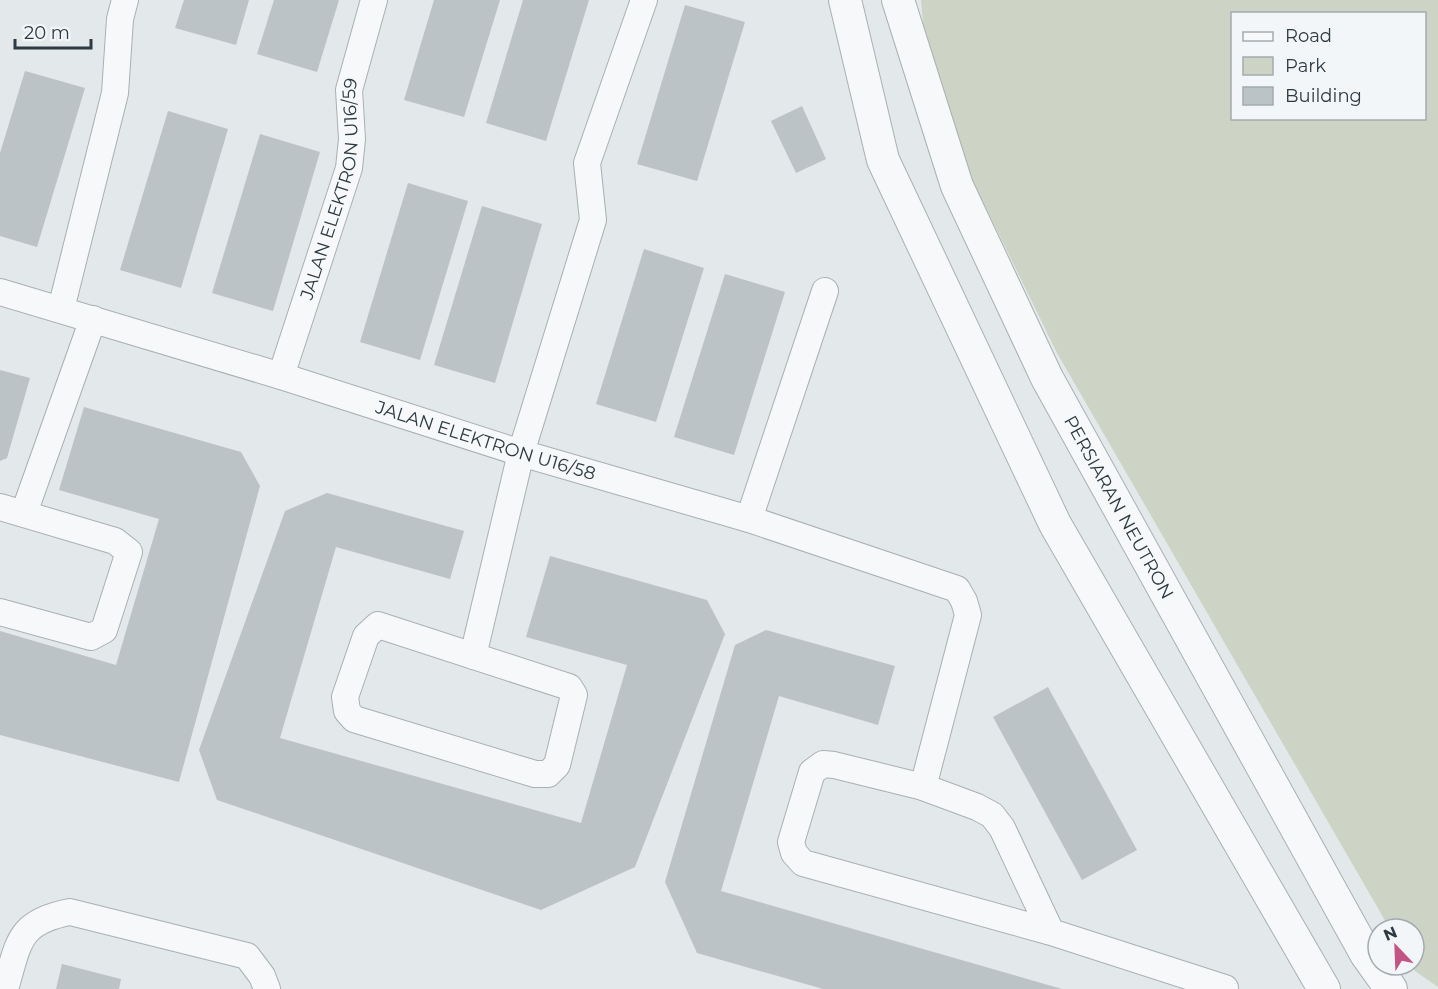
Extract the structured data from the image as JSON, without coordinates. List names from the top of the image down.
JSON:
{
  "streets": {
    "street": ["JALAN ELEKTRON U16/59", "JALAN ELEKTRON U16/58", "PERSIARAN NEUTRON"]
  },
  "crossings": [
    ["JALAN ELEKTRON U16/59", "JALAN ELEKTRON U16/58"]
  ],
  "legend": ["Road", "Park", "Building"],
  "scale_bar": "20 m",
  "north": "top left"
}
